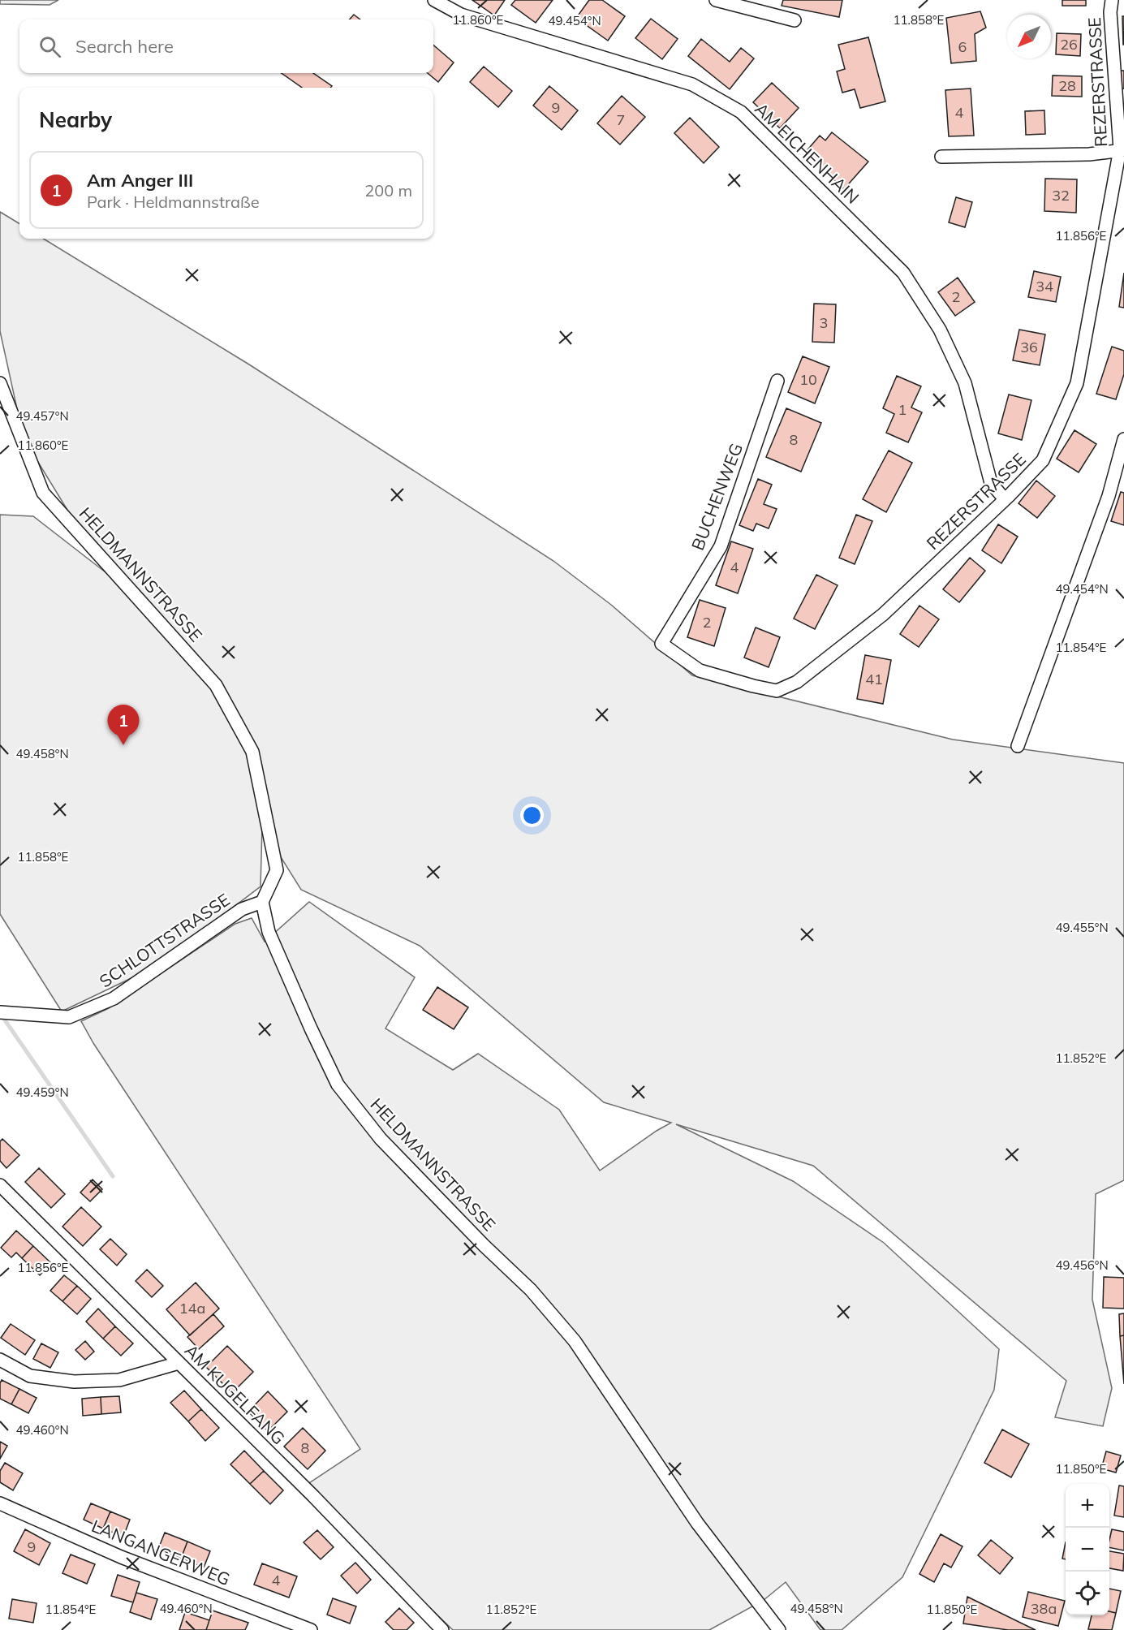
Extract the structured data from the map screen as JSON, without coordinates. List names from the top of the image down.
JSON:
{
  "streets": {
    "street": [
      "REZERSTRASSE",
      "AM EICHENHAIN",
      "BUCHENWEG",
      "HELDMANNSTRASSE",
      "SCHLOTTSTRASSE",
      "AM KUGELFANG",
      "LANGANGERWEG"
    ]
  },
  "crossings": [
    ["REZERSTRASSE", "AM EICHENHAIN"],
    ["REZERSTRASSE", "BUCHENWEG"],
    ["HELDMANNSTRASSE", "SCHLOTTSTRASSE"]
  ],
  "house_numbers": [
    "26",
    "6",
    "28",
    "9",
    "4",
    "7",
    "32",
    "34",
    "2",
    "3",
    "36",
    "10",
    "1",
    "8",
    "4",
    "2",
    "41",
    "14a",
    "8",
    "9",
    "4",
    "38a"
  ],
  "north": "bottom left",
  "page": {
    "search": "Search here",
    "heading": "Nearby",
    "list": [
      {
        "mark": "1",
        "name": "Am Anger III",
        "note": "Park · Heldmannstraße",
        "value": "200 m"
      }
    ],
    "pins": "1",
    "map_buttons": ["+", "−"]
  },
  "coordinates": [
    "11.860°E",
    "11.858°E",
    "49.454°N",
    "11.856°E",
    "49.457°N",
    "11.854°E",
    "49.458°N",
    "49.455°N",
    "11.852°E",
    "49.459°N",
    "49.456°N",
    "49.460°N",
    "11.850°E"
  ]
}
